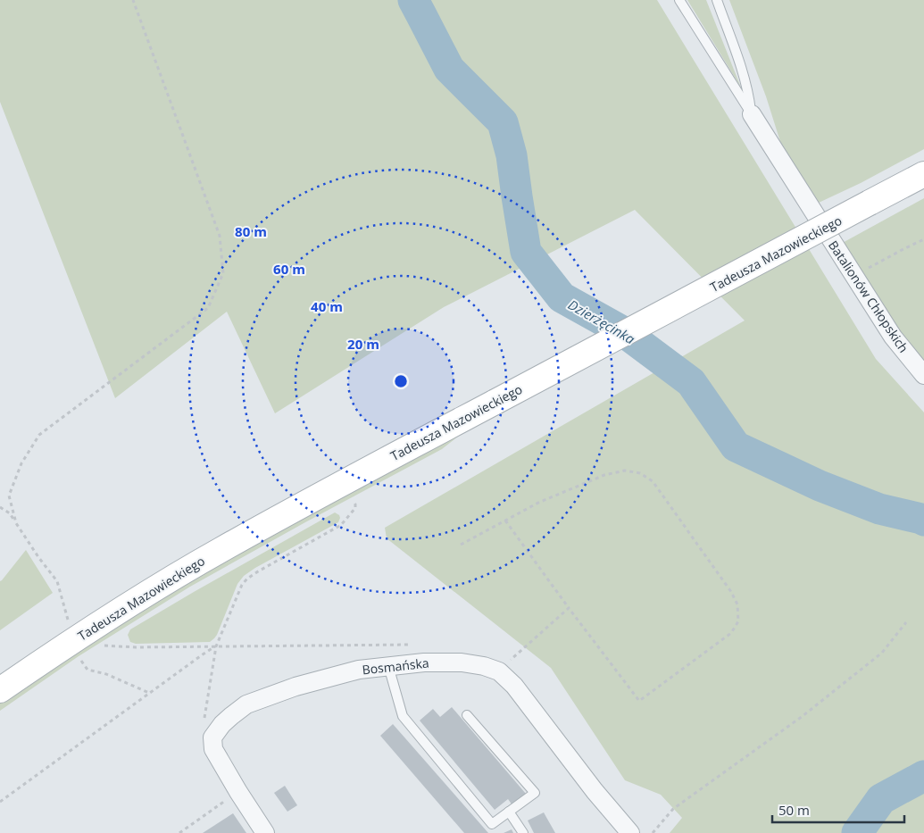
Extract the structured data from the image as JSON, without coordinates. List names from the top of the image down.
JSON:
{
  "streets": {
    "main road": ["Tadeusza Mazowieckiego"],
    "street": ["Batalionów Chłopskich", "Bosmańska"]
  },
  "water": ["Dzierżęcinka"],
  "scale_bar": "50 m",
  "rings": [
    "80 m",
    "60 m",
    "40 m",
    "20 m"
  ]
}
